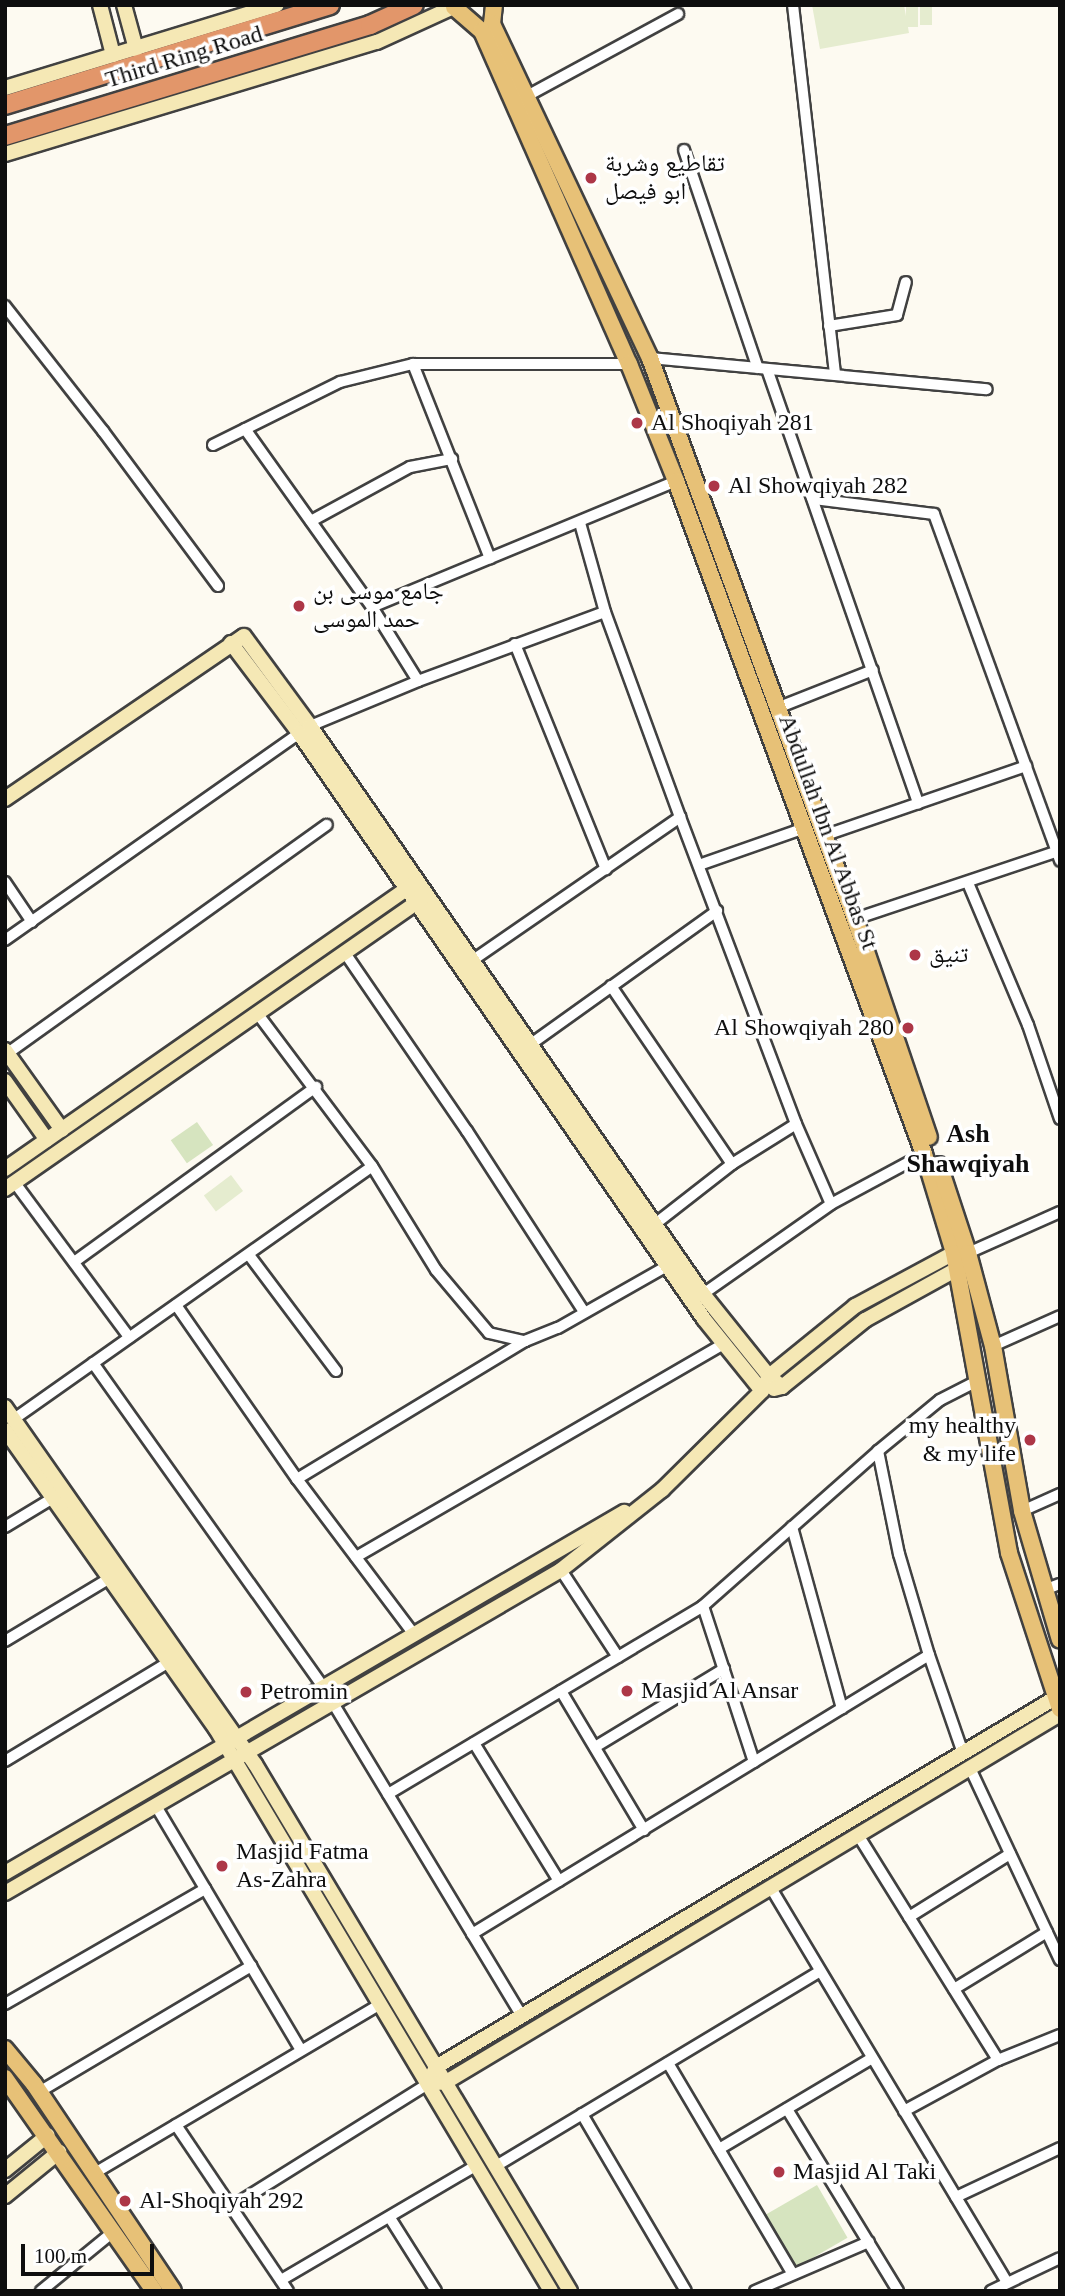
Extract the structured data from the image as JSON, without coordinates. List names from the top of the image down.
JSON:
{
  "streets": {
    "highway": ["Third Ring Road"],
    "main road": ["Abdullah Ibn Al Abbas St"]
  },
  "districts": ["Ash Shawqiyah"],
  "places": [
    "تقاطيع وشربة ابو فيصل",
    "Al Shoqiyah 281",
    "Al Showqiyah 282",
    "جامع موسى بن حمد الموسى",
    "تنيق",
    "Al Showqiyah 280",
    "my healthy & my life",
    "Masjid Al Ansar",
    "Petromin",
    "Masjid Fatma As-Zahra",
    "Masjid Al Taki",
    "Al-Shoqiyah 292"
  ],
  "scale_bar": "100 m"
}
